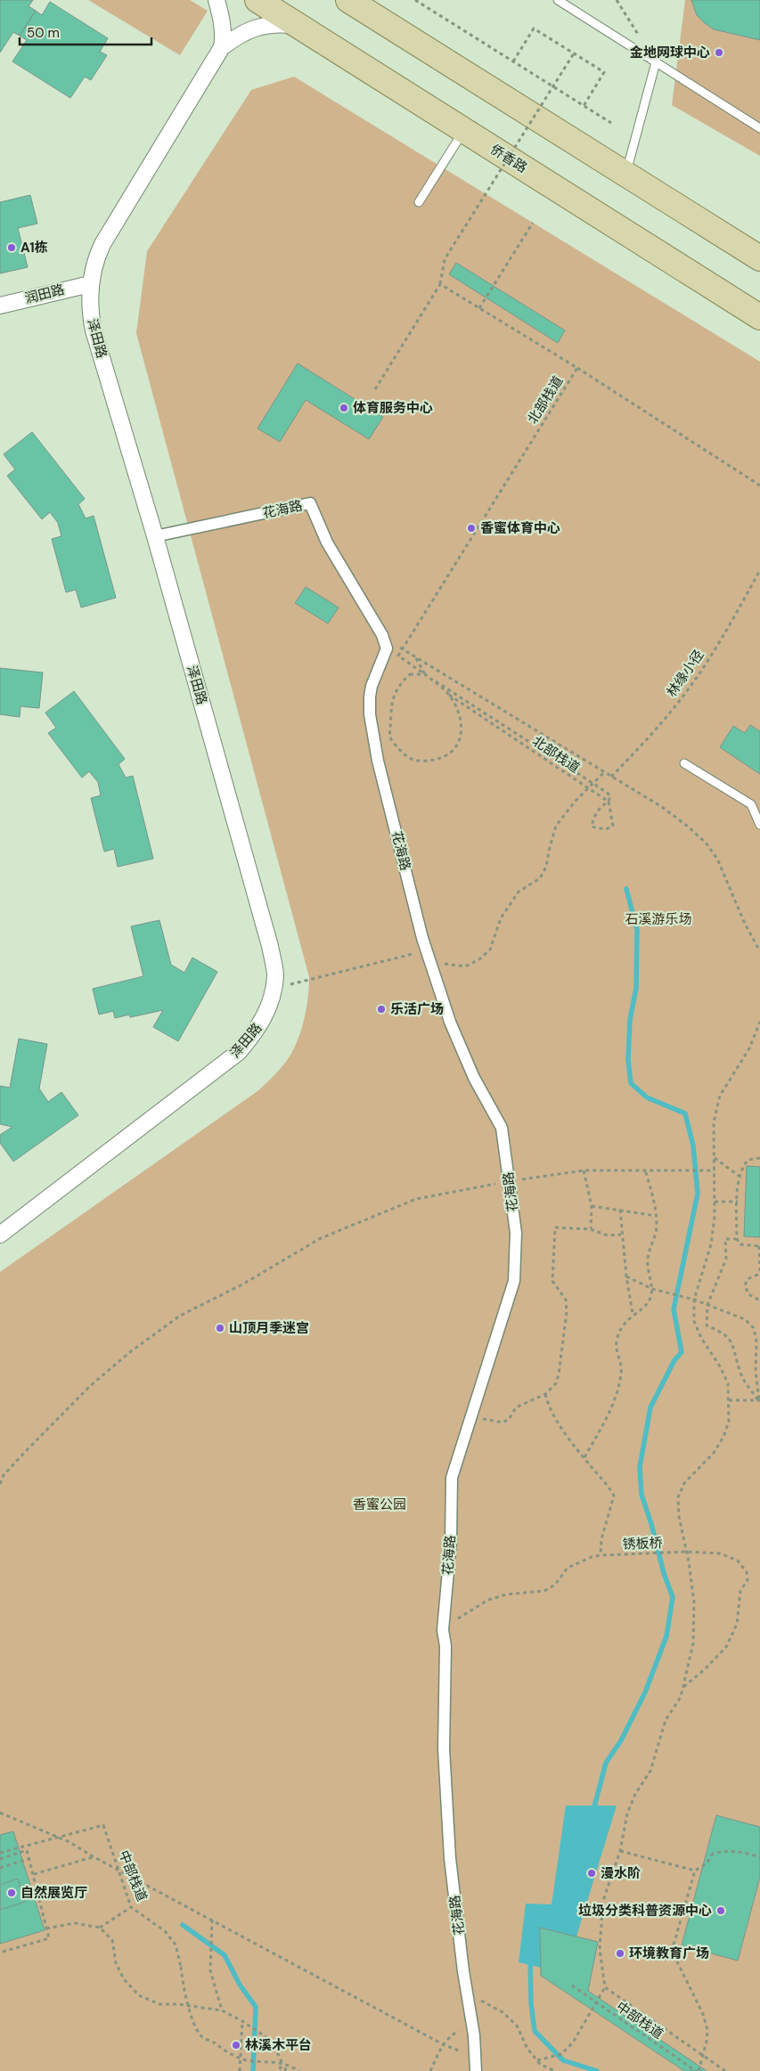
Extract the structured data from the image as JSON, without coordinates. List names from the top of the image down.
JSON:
{
  "streets": {
    "main road": ["侨香路"],
    "street": ["润田路", "泽田路", "花海路"],
    "path": [
      "北部栈道",
      "林缘小径",
      "锈板桥",
      "中部栈道"
    ]
  },
  "crossings": [
    ["侨香路", "泽田路"],
    ["润田路", "泽田路"],
    ["泽田路", "花海路"],
    ["花海路", "锈板桥"]
  ],
  "parks": ["石溪游乐场", "香蜜公园"],
  "places": [
    "金地网球中心",
    "A1栋",
    "体育服务中心",
    "香蜜体育中心",
    "乐活广场",
    "山顶月季迷宫",
    "漫水阶",
    "自然展览厅",
    "垃圾分类科普资源中心",
    "环境教育广场",
    "林溪木平台"
  ],
  "scale_bar": "50 m"
}
